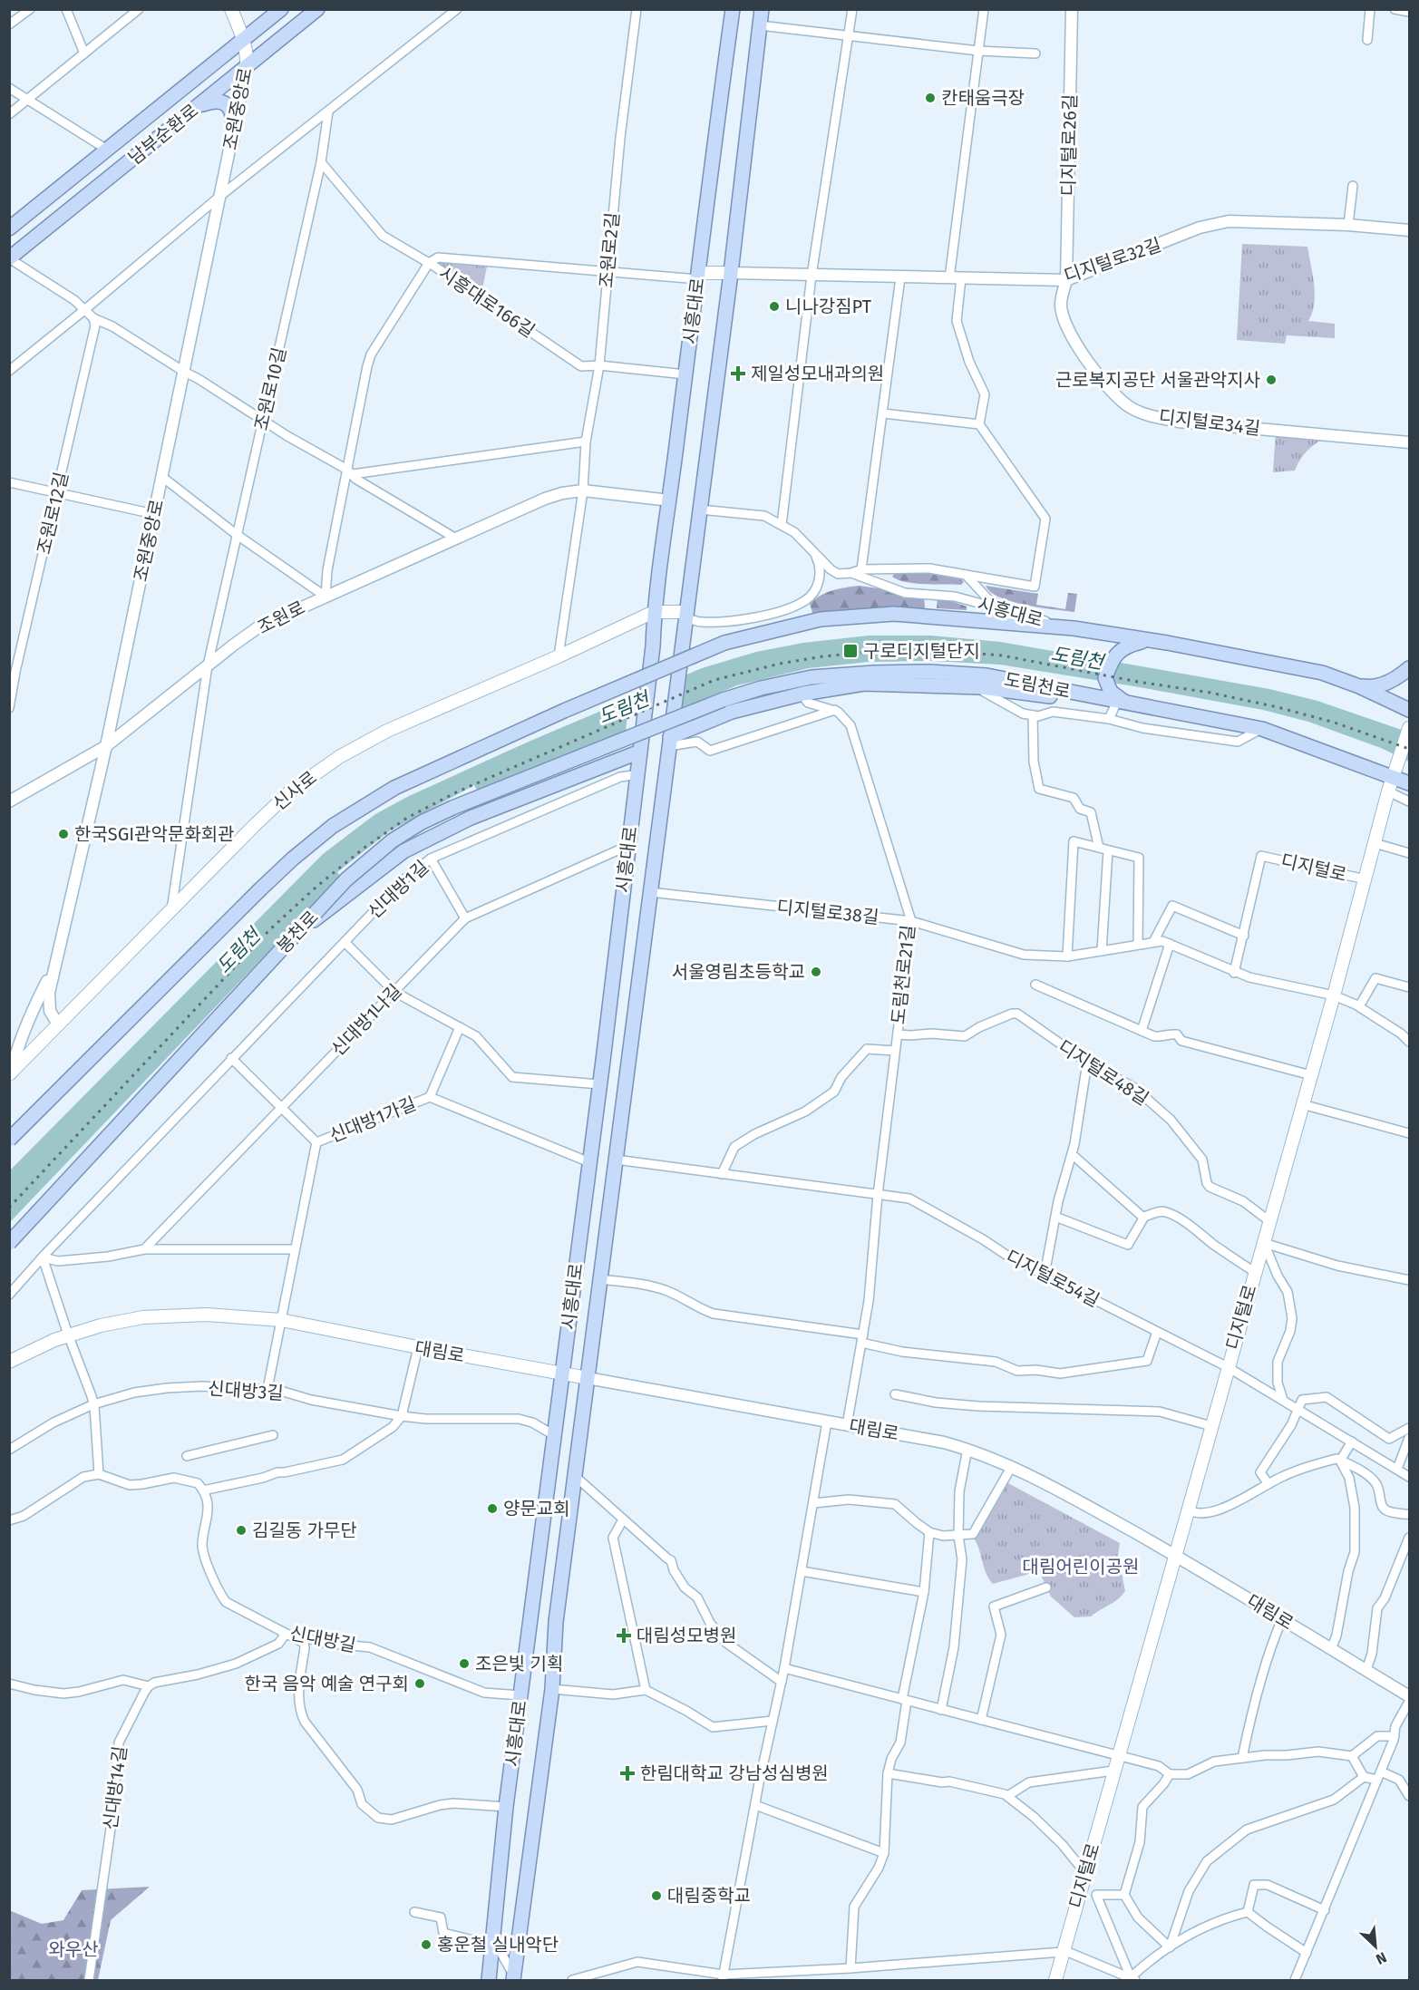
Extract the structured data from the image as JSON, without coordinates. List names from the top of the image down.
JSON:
{
  "streets": {
    "main road": [
      "남부순환로",
      "디지털로32길",
      "시흥대로",
      "도림천로",
      "신사로",
      "디지털로",
      "봉천로",
      "대림로"
    ],
    "street": [
      "조원중앙로",
      "디지털로26길",
      "조원로2길",
      "시흥대로166길",
      "조원로10길",
      "디지털로34길",
      "조원로12길",
      "조원로",
      "신대방1길",
      "디지털로38길",
      "도림천로21길",
      "신대방1나길",
      "디지털로48길",
      "신대방1가길",
      "디지털로54길",
      "신대방3길",
      "신대방길",
      "신대방14길"
    ]
  },
  "crossings": [
    ["조원중앙로", "남부순환로"],
    ["조원중앙로", "조원로"],
    ["조원중앙로", "신사로"],
    ["디지털로26길", "디지털로32길"],
    ["디지털로26길", "디지털로34길"],
    ["조원로2길", "시흥대로166길"],
    ["조원로2길", "조원로"],
    ["디지털로32길", "시흥대로"],
    ["디지털로32길", "디지털로34길"],
    ["시흥대로166길", "시흥대로"],
    ["시흥대로166길", "조원로10길"],
    ["시흥대로", "조원로"],
    ["시흥대로", "도림천로"],
    ["시흥대로", "신사로"],
    ["시흥대로", "신대방1길"],
    ["시흥대로", "디지털로38길"],
    ["시흥대로", "봉천로"],
    ["시흥대로", "신대방1나길"],
    ["시흥대로", "신대방1가길"],
    ["시흥대로", "디지털로54길"],
    ["시흥대로", "대림로"],
    ["시흥대로", "신대방3길"],
    ["시흥대로", "신대방길"],
    ["조원로10길", "조원로"],
    ["조원로10길", "신사로"],
    ["도림천로", "봉천로"],
    ["디지털로", "디지털로38길"],
    ["디지털로", "디지털로48길"],
    ["디지털로", "디지털로54길"],
    ["디지털로", "대림로"],
    ["디지털로38길", "도림천로21길"],
    ["도림천로21길", "디지털로48길"],
    ["도림천로21길", "디지털로54길"],
    ["도림천로21길", "대림로"],
    ["신대방1가길", "대림로"]
  ],
  "water": ["도림천"],
  "parks": ["대림어린이공원", "와우산"],
  "places": {
    "other": [
      "칸태움극장",
      "니나강짐PT",
      "근로복지공단 서울관악지사",
      "한국SGI관악문화회관",
      "서울영림초등학교",
      "양문교회",
      "김길동 가무단",
      "조은빛 기획",
      "한국 음악 예술 연구회",
      "대림중학교",
      "홍운철 실내악단"
    ],
    "health": ["제일성모내과의원", "대림성모병원", "한림대학교 강남성심병원"],
    "transit": ["구로디지털단지"]
  },
  "north": "bottom right"
}
